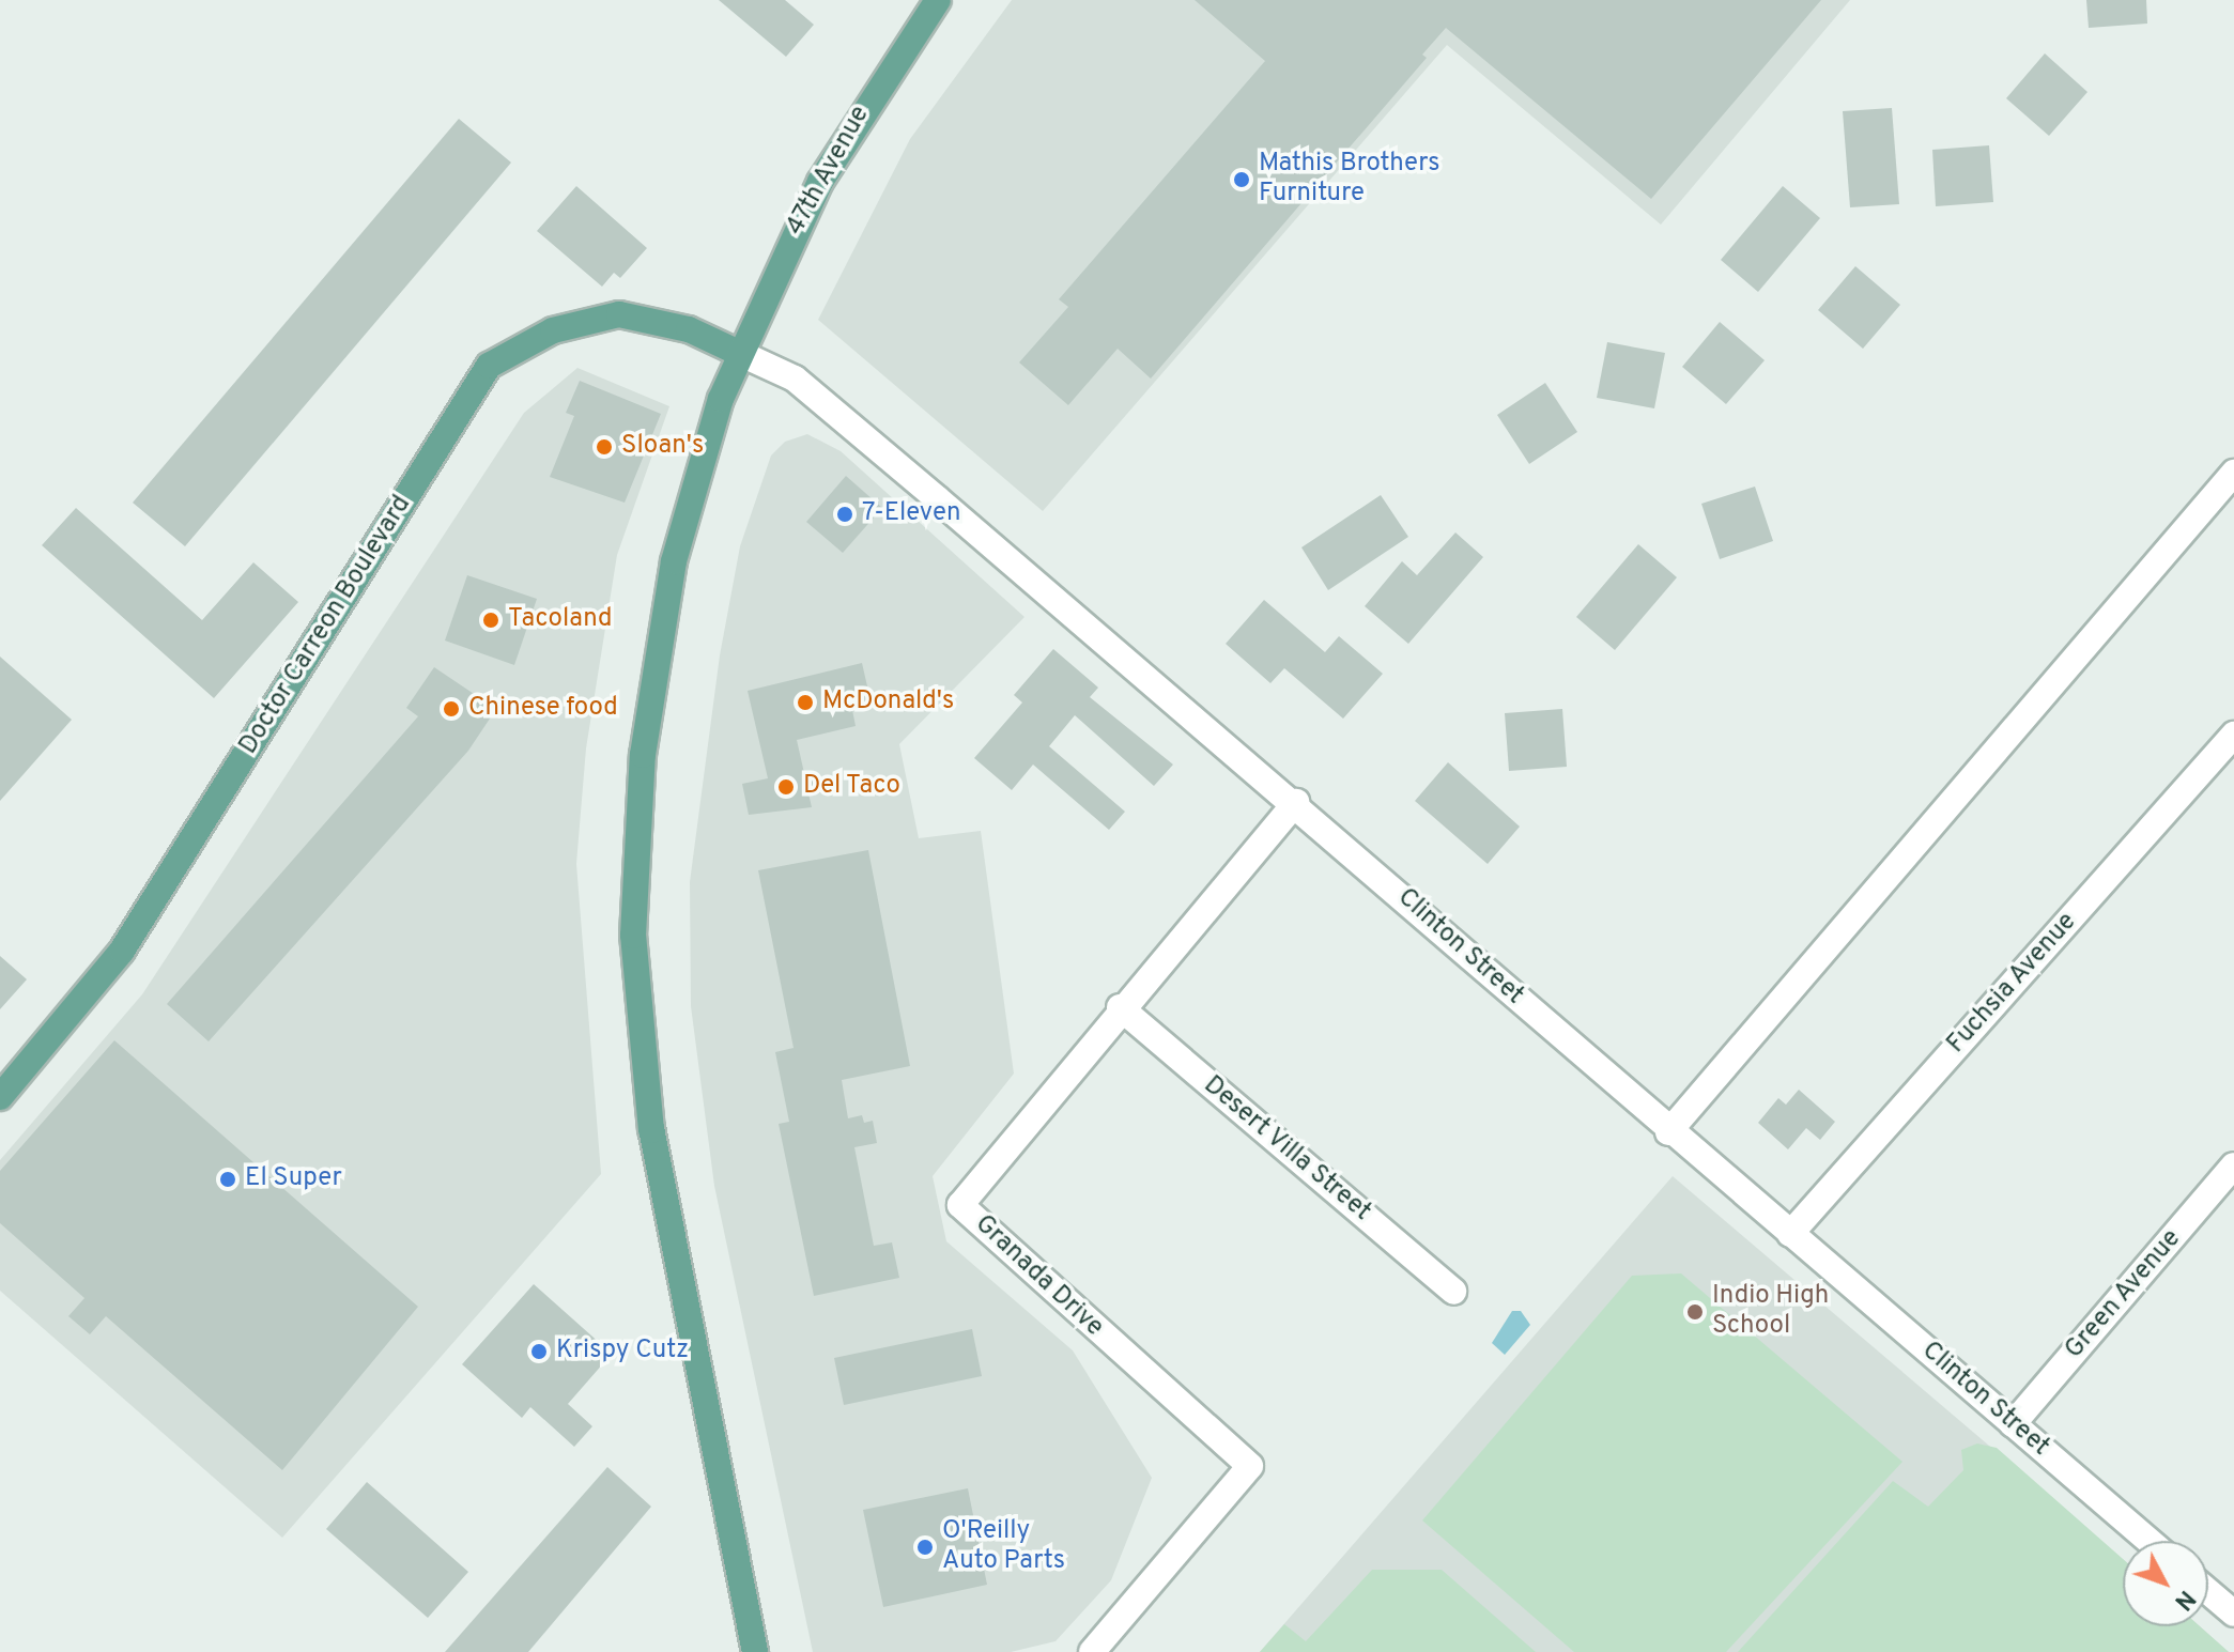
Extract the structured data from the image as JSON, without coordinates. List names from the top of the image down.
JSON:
{
  "streets": {
    "main road": ["47th Avenue", "Doctor Carreon Boulevard"],
    "street": [
      "Clinton Street",
      "Fuchsia Avenue",
      "Desert Villa Street",
      "Granada Drive",
      "Green Avenue"
    ]
  },
  "crossings": [
    ["47th Avenue", "Doctor Carreon Boulevard"],
    ["47th Avenue", "Clinton Street"],
    ["Doctor Carreon Boulevard", "Clinton Street"],
    ["Clinton Street", "Fuchsia Avenue"],
    ["Clinton Street", "Granada Drive"],
    ["Clinton Street", "Green Avenue"],
    ["Desert Villa Street", "Granada Drive"]
  ],
  "places": [
    "Mathis Brothers Furniture",
    "Sloan's",
    "7-Eleven",
    "Tacoland",
    "McDonald's",
    "Chinese food",
    "Del Taco",
    "El Super",
    "Indio High School",
    "Krispy Cutz",
    "O'Reilly Auto Parts"
  ],
  "north": "bottom right"
}
